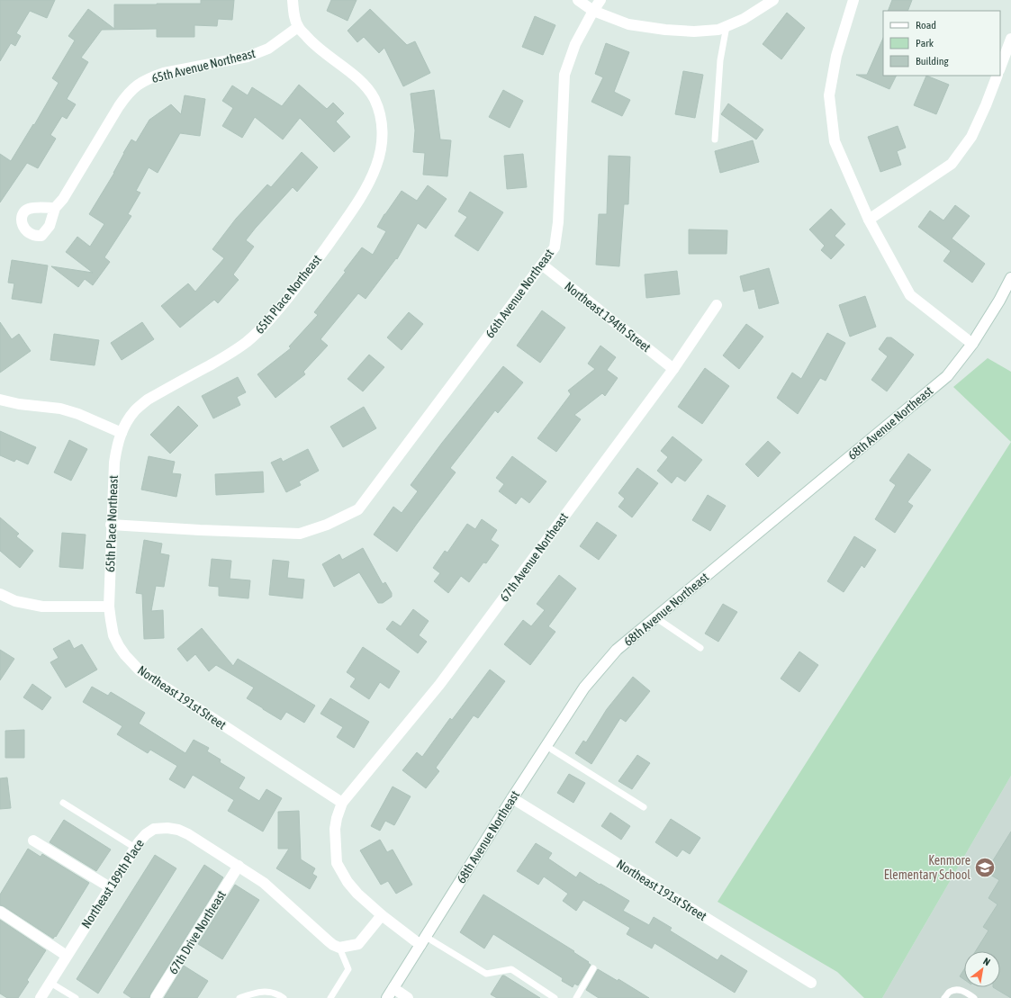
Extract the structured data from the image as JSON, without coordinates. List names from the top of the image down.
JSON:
{
  "streets": {
    "street": [
      "65th Avenue Northeast",
      "66th Avenue Northeast",
      "65th Place Northeast",
      "Northeast 194th Street",
      "68th Avenue Northeast",
      "67th Avenue Northeast",
      "Northeast 191st Street",
      "Northeast 189th Place",
      "67th Drive Northeast"
    ]
  },
  "crossings": [
    ["65th Avenue Northeast", "65th Place Northeast"],
    ["66th Avenue Northeast", "65th Place Northeast"],
    ["66th Avenue Northeast", "Northeast 194th Street"],
    ["65th Place Northeast", "Northeast 191st Street"],
    ["Northeast 194th Street", "67th Avenue Northeast"],
    ["68th Avenue Northeast", "Northeast 191st Street"],
    ["67th Avenue Northeast", "Northeast 191st Street"],
    ["Northeast 189th Place", "67th Drive Northeast"]
  ],
  "places": {
    "school or university": ["Kenmore Elementary School"]
  },
  "legend": ["Road", "Park", "Building"],
  "north": "top right"
}
